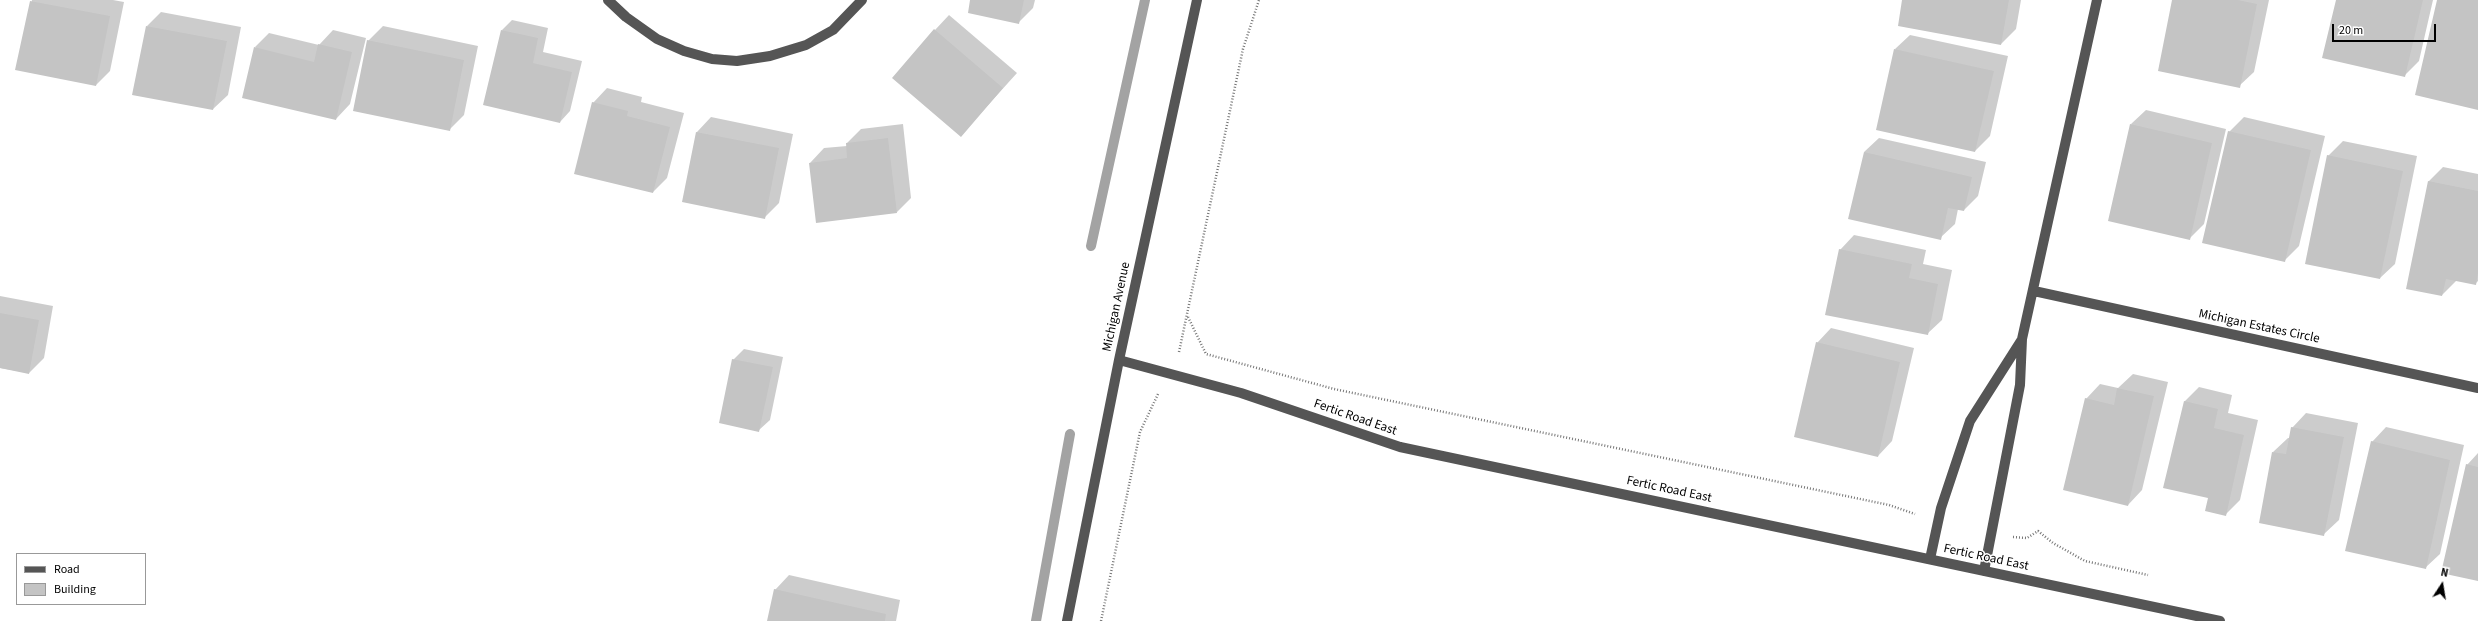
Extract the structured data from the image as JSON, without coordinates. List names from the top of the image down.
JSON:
{
  "streets": {
    "street": ["Michigan Avenue", "Michigan Estates Circle", "Fertic Road East"]
  },
  "crossings": [
    ["Michigan Avenue", "Fertic Road East"]
  ],
  "legend": ["Road", "Building"],
  "scale_bar": "20 m",
  "north": "top"
}
